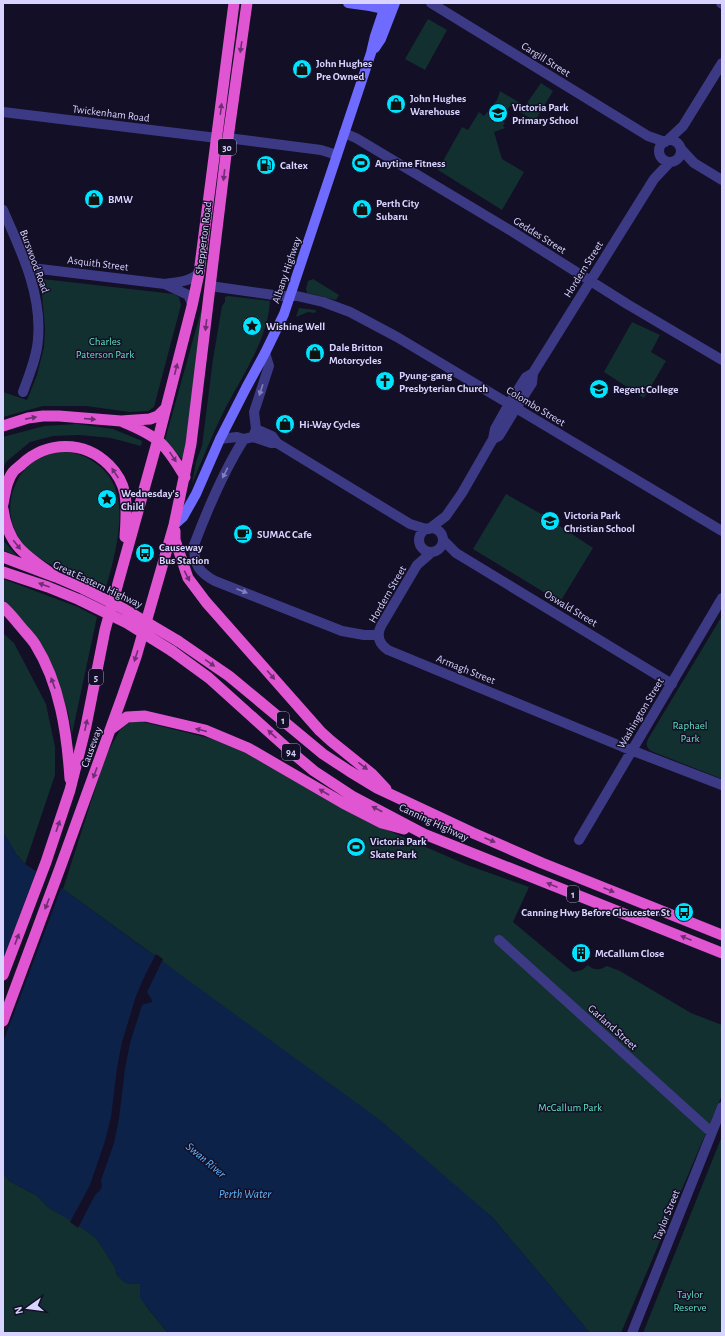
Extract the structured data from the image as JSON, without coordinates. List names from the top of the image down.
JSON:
{
  "streets": {
    "highway": [
      "30",
      "Shepperton Road",
      "Great Eastern Highway",
      "5",
      "1",
      "Causeway",
      "94",
      "Canning Highway"
    ],
    "main road": ["Albany Highway"],
    "street": [
      "Cargill Street",
      "Twickenham Road",
      "Geddes Street",
      "Burswood Road",
      "Asquith Street",
      "Hordern Street",
      "Colombo Street",
      "Oswald Street",
      "Armagh Street",
      "Washington Street",
      "Garland Street",
      "Taylor Street"
    ]
  },
  "crossings": [
    ["Cargill Street", "Hordern Street"],
    ["Twickenham Road", "Shepperton Road"],
    ["Twickenham Road", "Albany Highway"],
    ["Geddes Street", "Hordern Street"],
    ["Geddes Street", "Albany Highway"],
    ["Shepperton Road", "Asquith Street"],
    ["Shepperton Road", "Causeway"],
    ["Burswood Road", "Asquith Street"],
    ["Hordern Street", "Colombo Street"],
    ["Hordern Street", "Oswald Street"],
    ["Hordern Street", "Armagh Street"],
    ["Albany Highway", "Colombo Street"],
    ["Albany Highway", "Causeway"],
    ["Great Eastern Highway", "Canning Highway"],
    ["Oswald Street", "Washington Street"],
    ["Armagh Street", "Washington Street"],
    ["Garland Street", "Taylor Street"]
  ],
  "water": ["Swan River", "Perth Water"],
  "parks": [
    "Charles Paterson Park",
    "Raphael Park",
    "McCallum Park",
    "Taylor Reserve"
  ],
  "places": {
    "shop": [
      "John Hughes Pre Owned",
      "John Hughes Warehouse",
      "BMW",
      "Perth City Subaru",
      "Dale Britton Motorcycles",
      "Hi-Way Cycles"
    ],
    "school or university": ["Victoria Park Primary School", "Regent College", "Victoria Park Christian School"],
    "sports": ["Anytime Fitness", "Victoria Park Skate Park"],
    "fuel station": ["Caltex"],
    "place": ["Wishing Well", "Wednesday's Child"],
    "church": ["Pyung-gang Presbyterian Church"],
    "cafe": ["SUMAC Cafe"],
    "bus stop": ["Causeway Bus Station", "Canning Hwy Before Gloucester St"],
    "building": ["McCallum Close"]
  },
  "north": "left"
}
